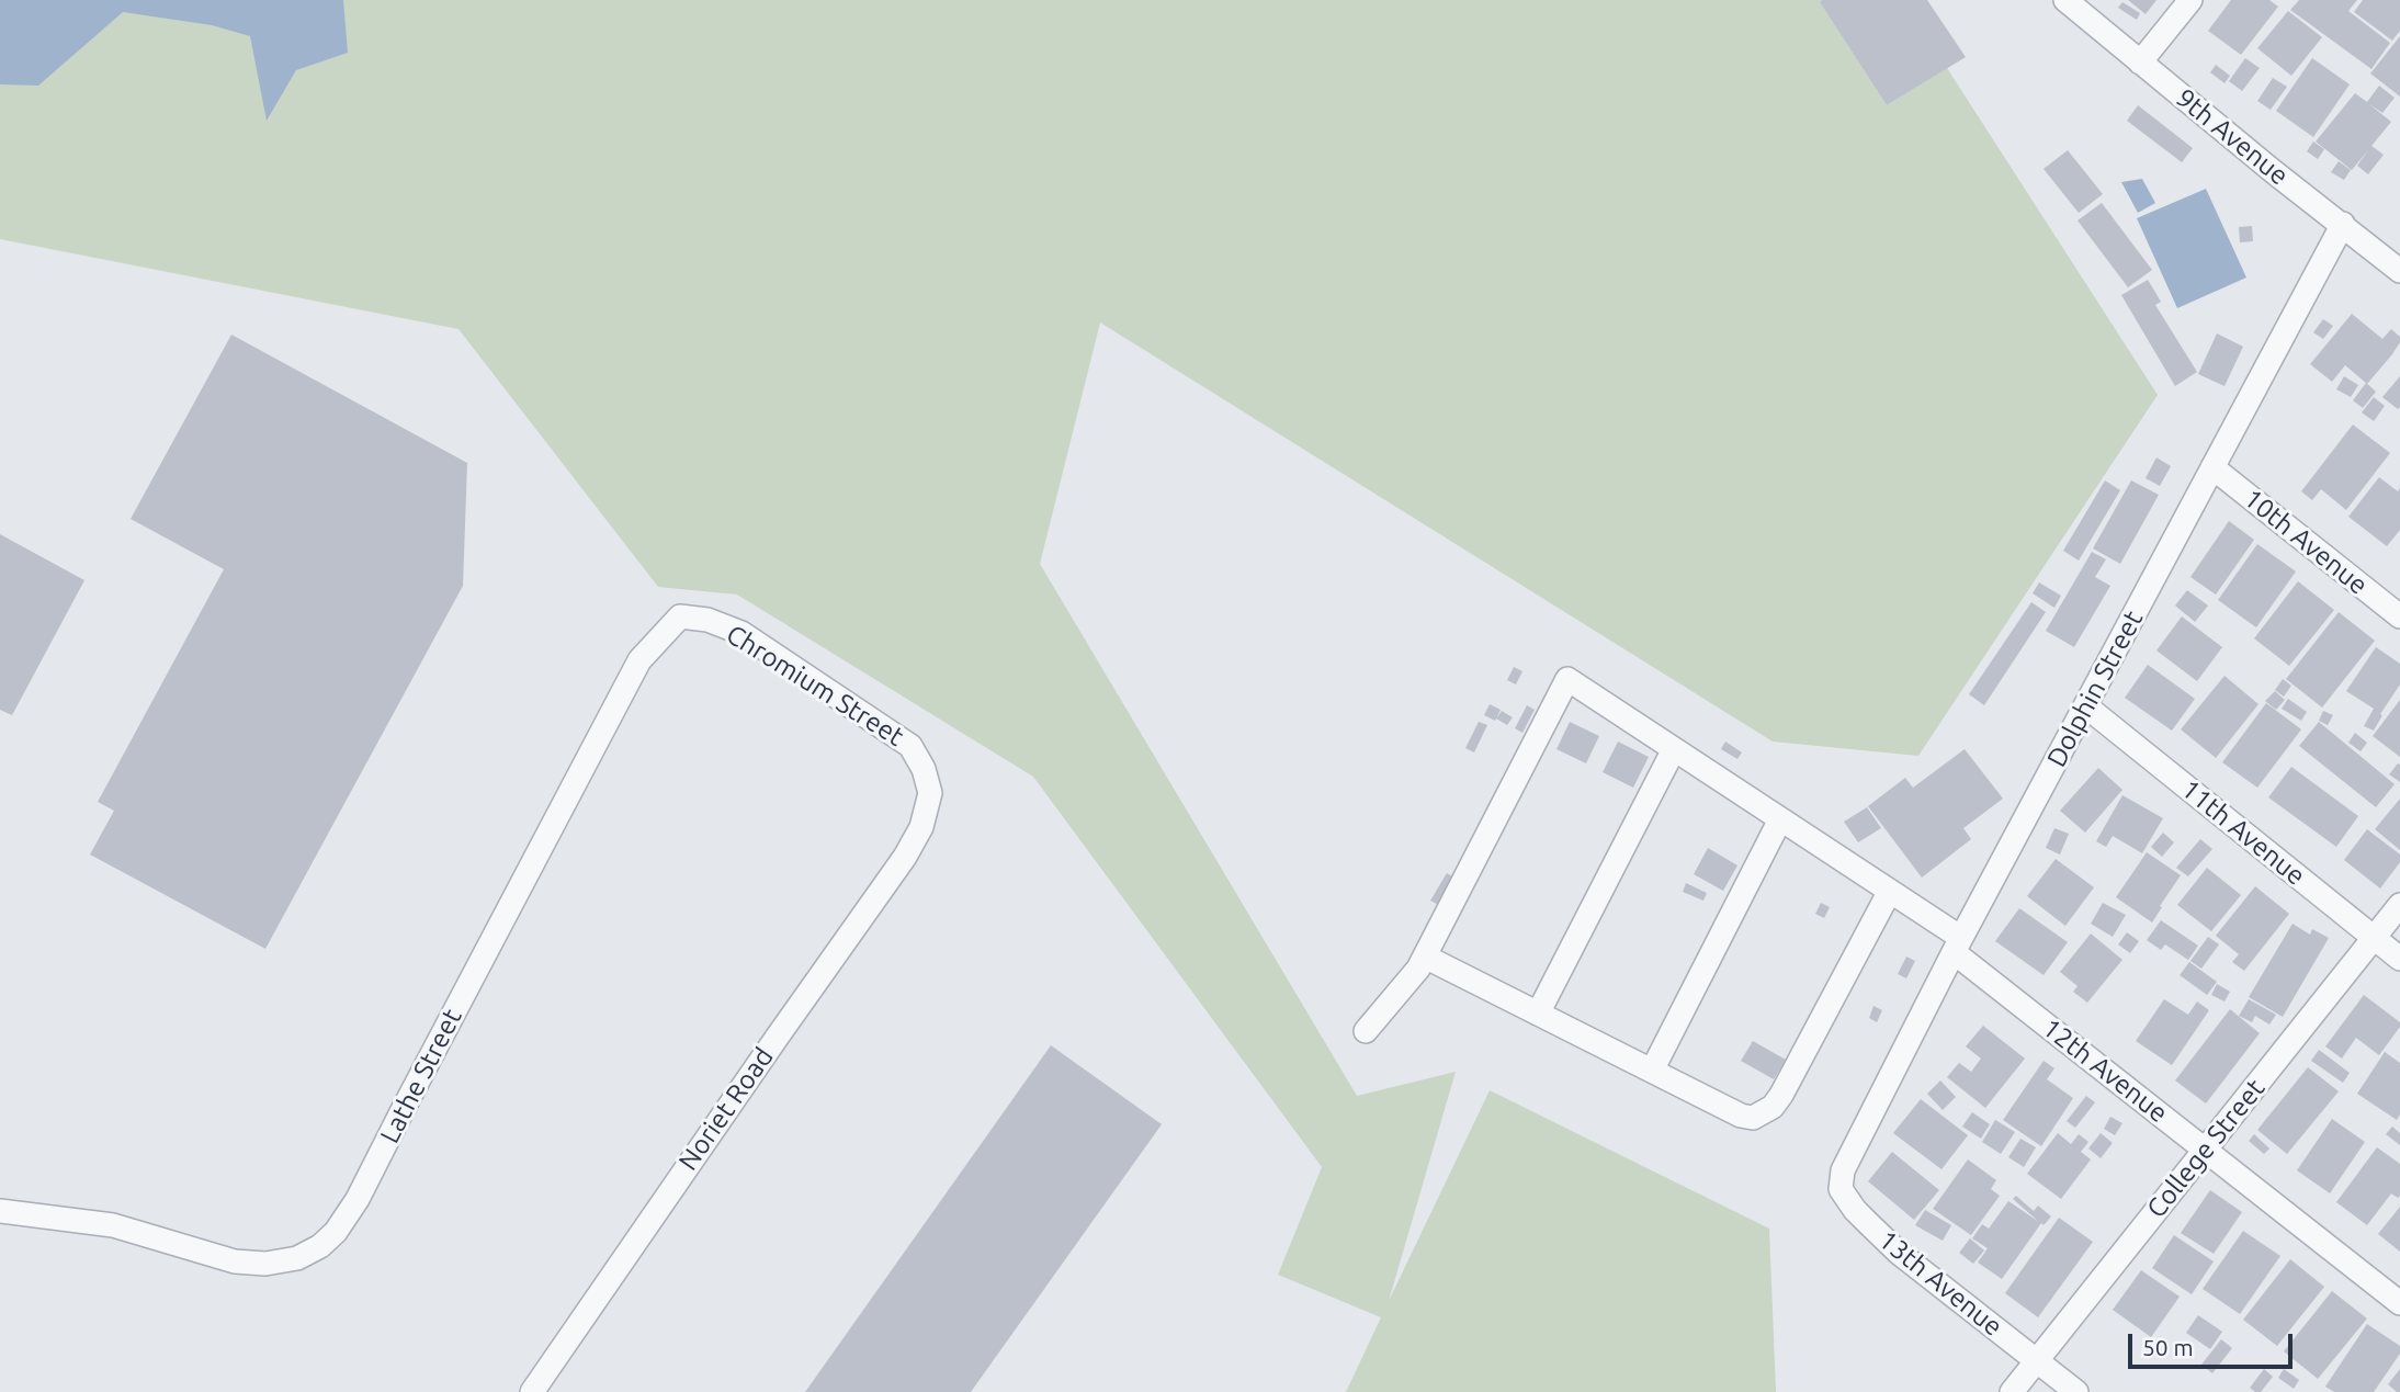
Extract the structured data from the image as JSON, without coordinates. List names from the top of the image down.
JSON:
{
  "streets": {
    "street": [
      "9th Avenue",
      "10th Avenue",
      "Chromium Street",
      "Dolphin Street",
      "11th Avenue",
      "12th Avenue",
      "Lathe Street",
      "Noriet Road",
      "College Street",
      "13th Avenue"
    ]
  },
  "crossings": [
    ["9th Avenue", "Dolphin Street"],
    ["10th Avenue", "Dolphin Street"],
    ["Chromium Street", "Lathe Street"],
    ["Chromium Street", "Noriet Road"],
    ["Dolphin Street", "11th Avenue"],
    ["Dolphin Street", "12th Avenue"],
    ["Dolphin Street", "13th Avenue"],
    ["11th Avenue", "College Street"],
    ["12th Avenue", "College Street"],
    ["College Street", "13th Avenue"]
  ],
  "scale_bar": "50 m"
}
